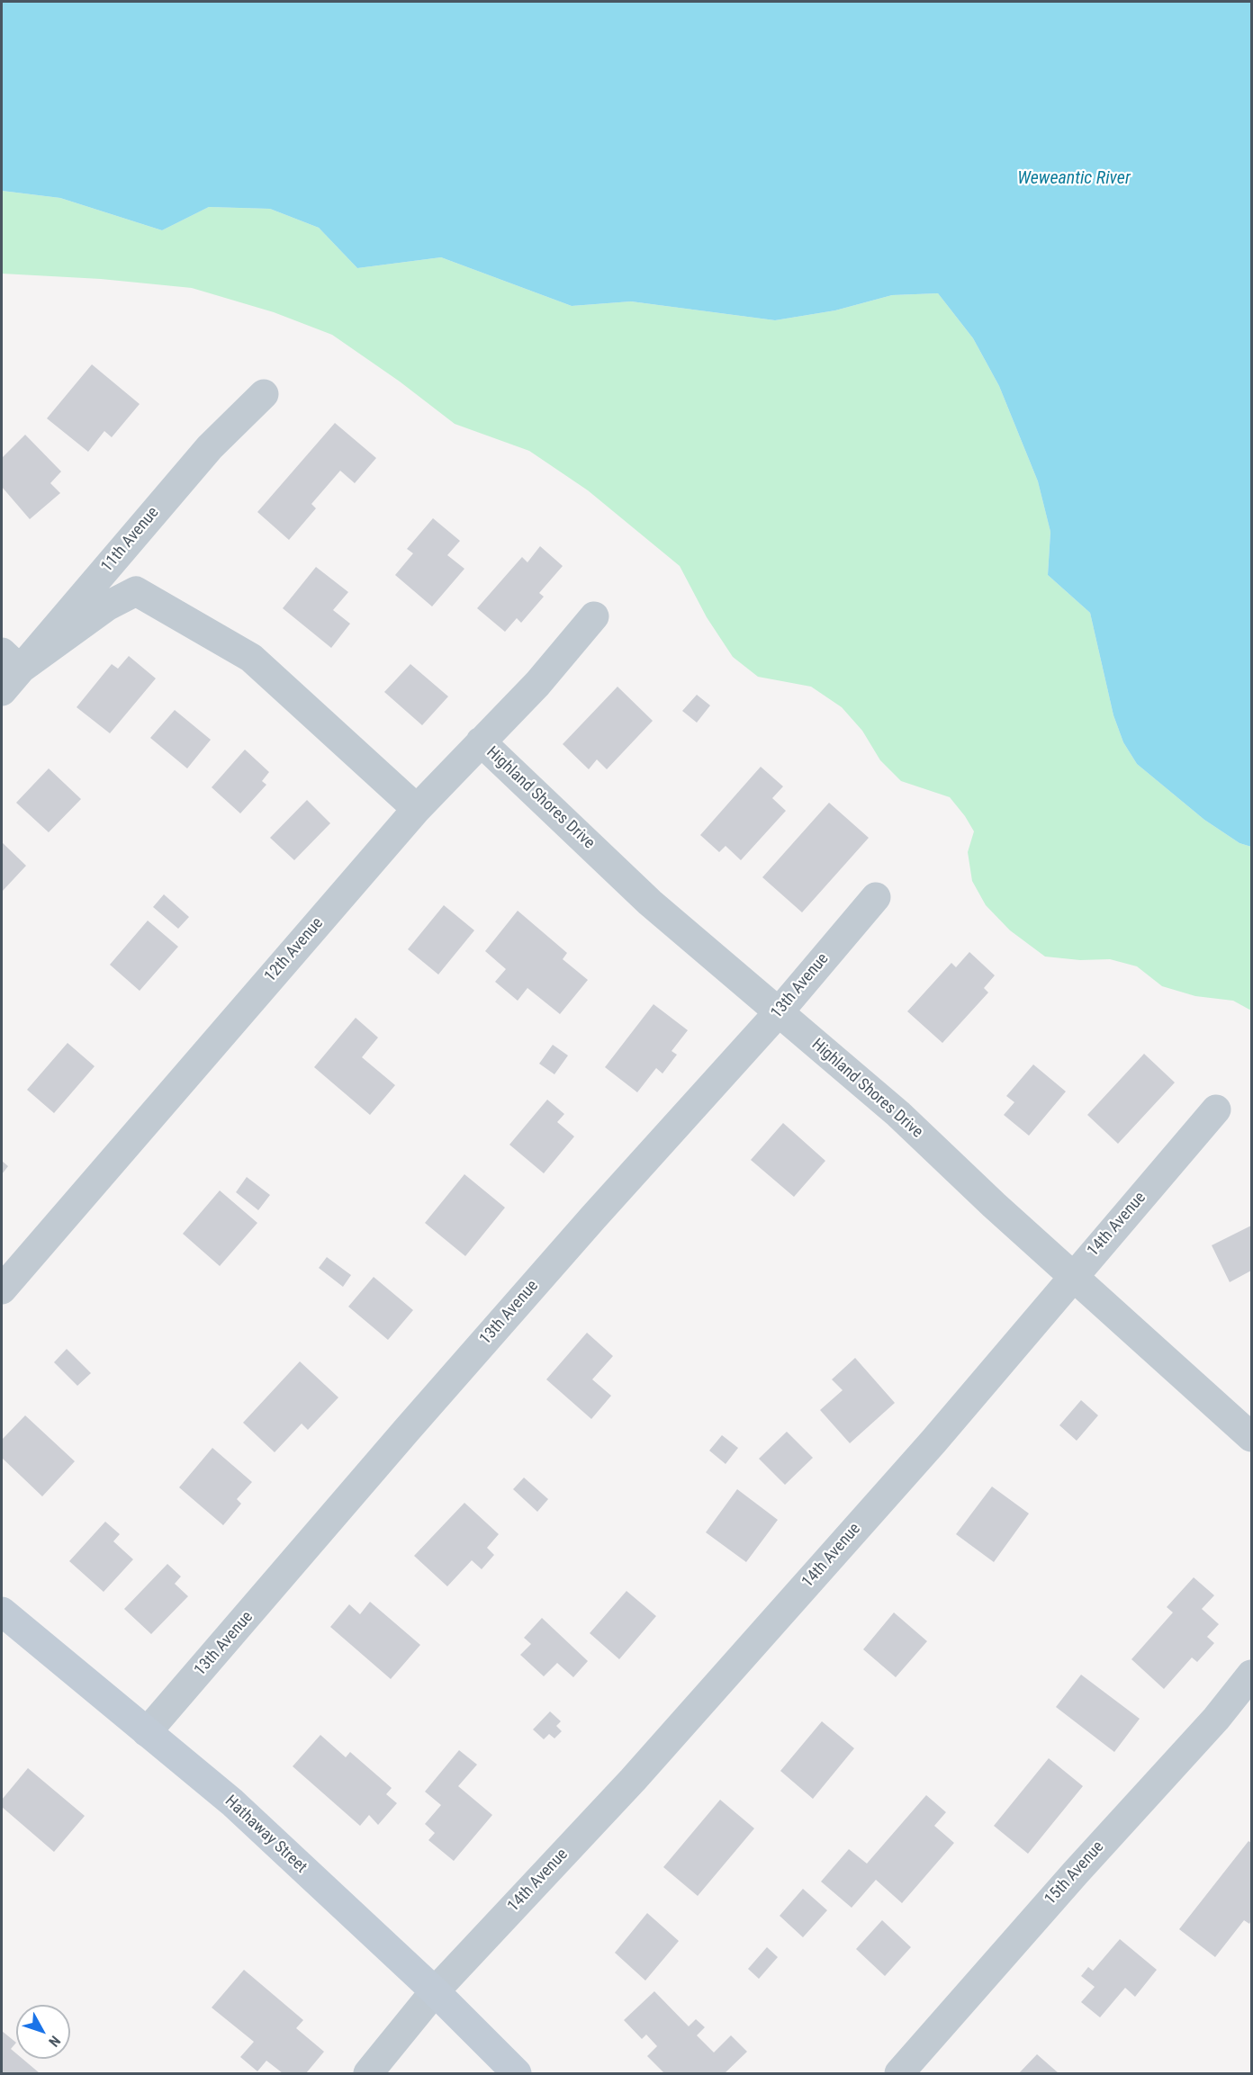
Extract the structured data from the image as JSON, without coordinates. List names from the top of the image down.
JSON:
{
  "streets": {
    "street": [
      "11th Avenue",
      "Highland Shores Drive",
      "12th Avenue",
      "13th Avenue",
      "14th Avenue",
      "Hathaway Street",
      "15th Avenue"
    ]
  },
  "crossings": [
    ["Highland Shores Drive", "12th Avenue"],
    ["Highland Shores Drive", "13th Avenue"],
    ["Highland Shores Drive", "14th Avenue"],
    ["13th Avenue", "Hathaway Street"],
    ["14th Avenue", "Hathaway Street"]
  ],
  "water": ["Weweantic River"],
  "north": "bottom right"
}
